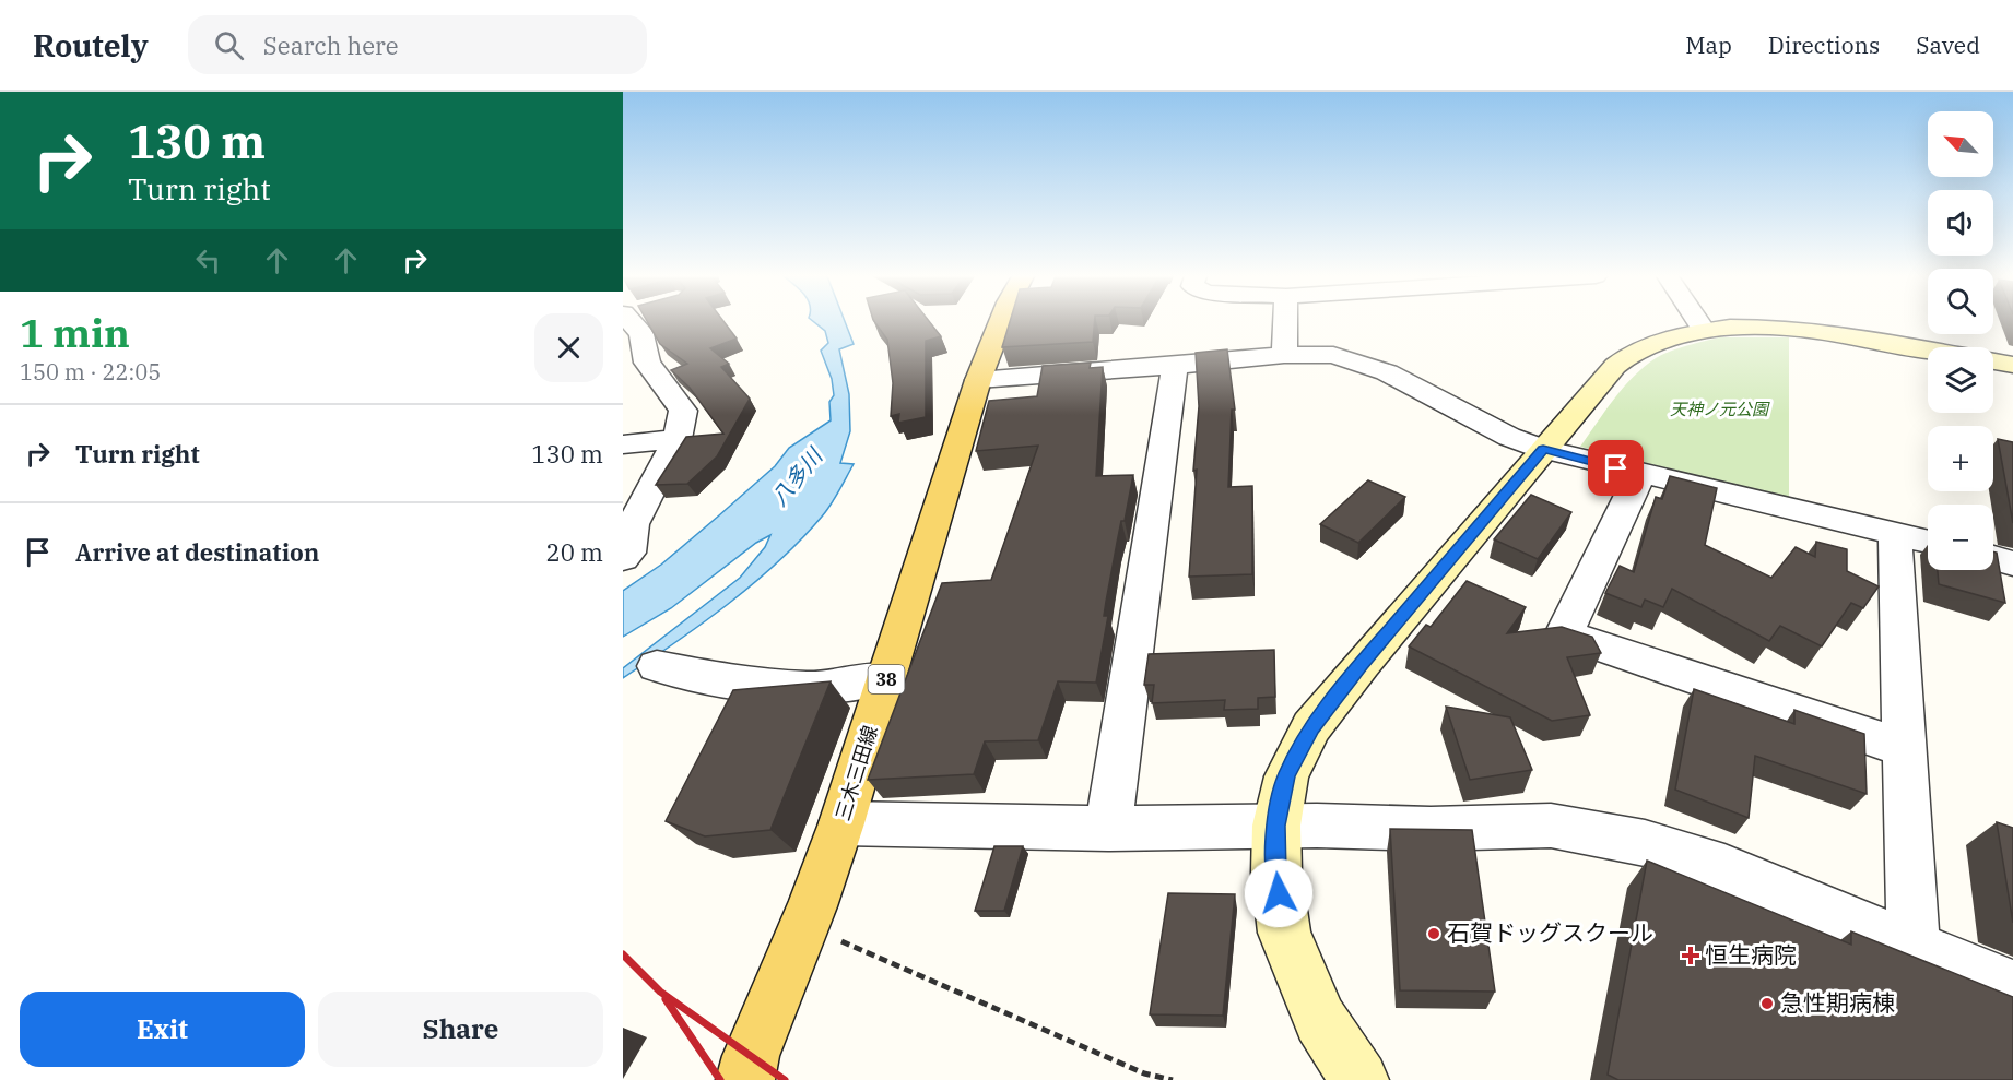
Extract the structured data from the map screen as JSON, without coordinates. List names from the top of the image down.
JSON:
{
  "streets": {
    "main road": ["38", "三木三田線"]
  },
  "water": ["八多川"],
  "parks": ["天神ノ元公園"],
  "places": {
    "other": ["石賀ドッグスクール", "急性期病棟"],
    "health": ["恒生病院"]
  },
  "north": "top left",
  "page": {
    "header": "Routely",
    "search": "Search here",
    "nav": ["Map", "Directions", "Saved"],
    "turn": ["130 m", "Turn right"],
    "map_buttons": ["+", "−"],
    "heading": ["1 min", "150 m · 22:05"],
    "list": [
      {
        "name": "Turn right",
        "value": "130 m"
      },
      {
        "name": "Arrive at destination",
        "value": "20 m"
      }
    ],
    "buttons": ["Exit", "Share"]
  }
}
